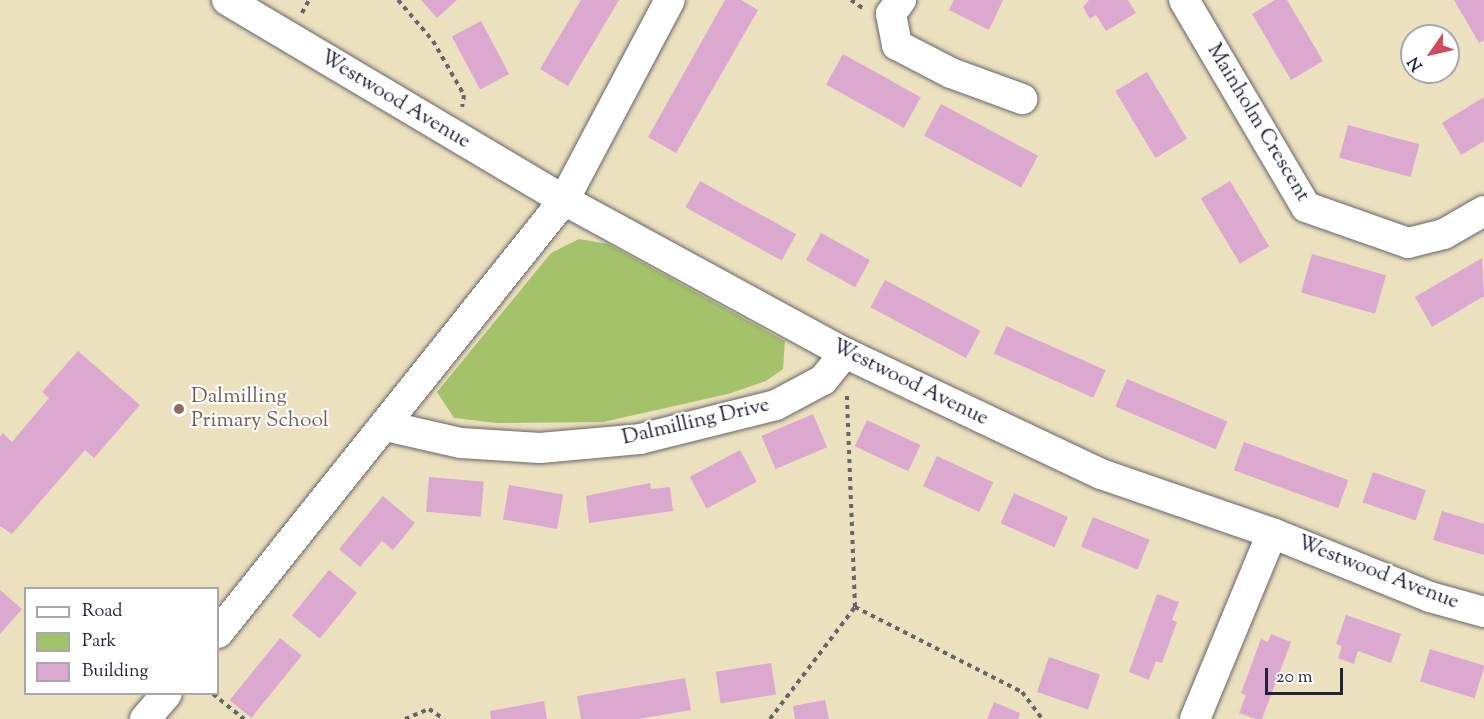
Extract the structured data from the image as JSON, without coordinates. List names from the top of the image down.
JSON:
{
  "streets": {
    "street": ["Westwood Avenue", "Mainholm Crescent", "Dalmilling Drive"]
  },
  "crossings": [
    ["Westwood Avenue", "Dalmilling Drive"]
  ],
  "places": ["Dalmilling Primary School"],
  "legend": ["Road", "Park", "Building"],
  "scale_bar": "20 m",
  "north": "bottom left"
}
